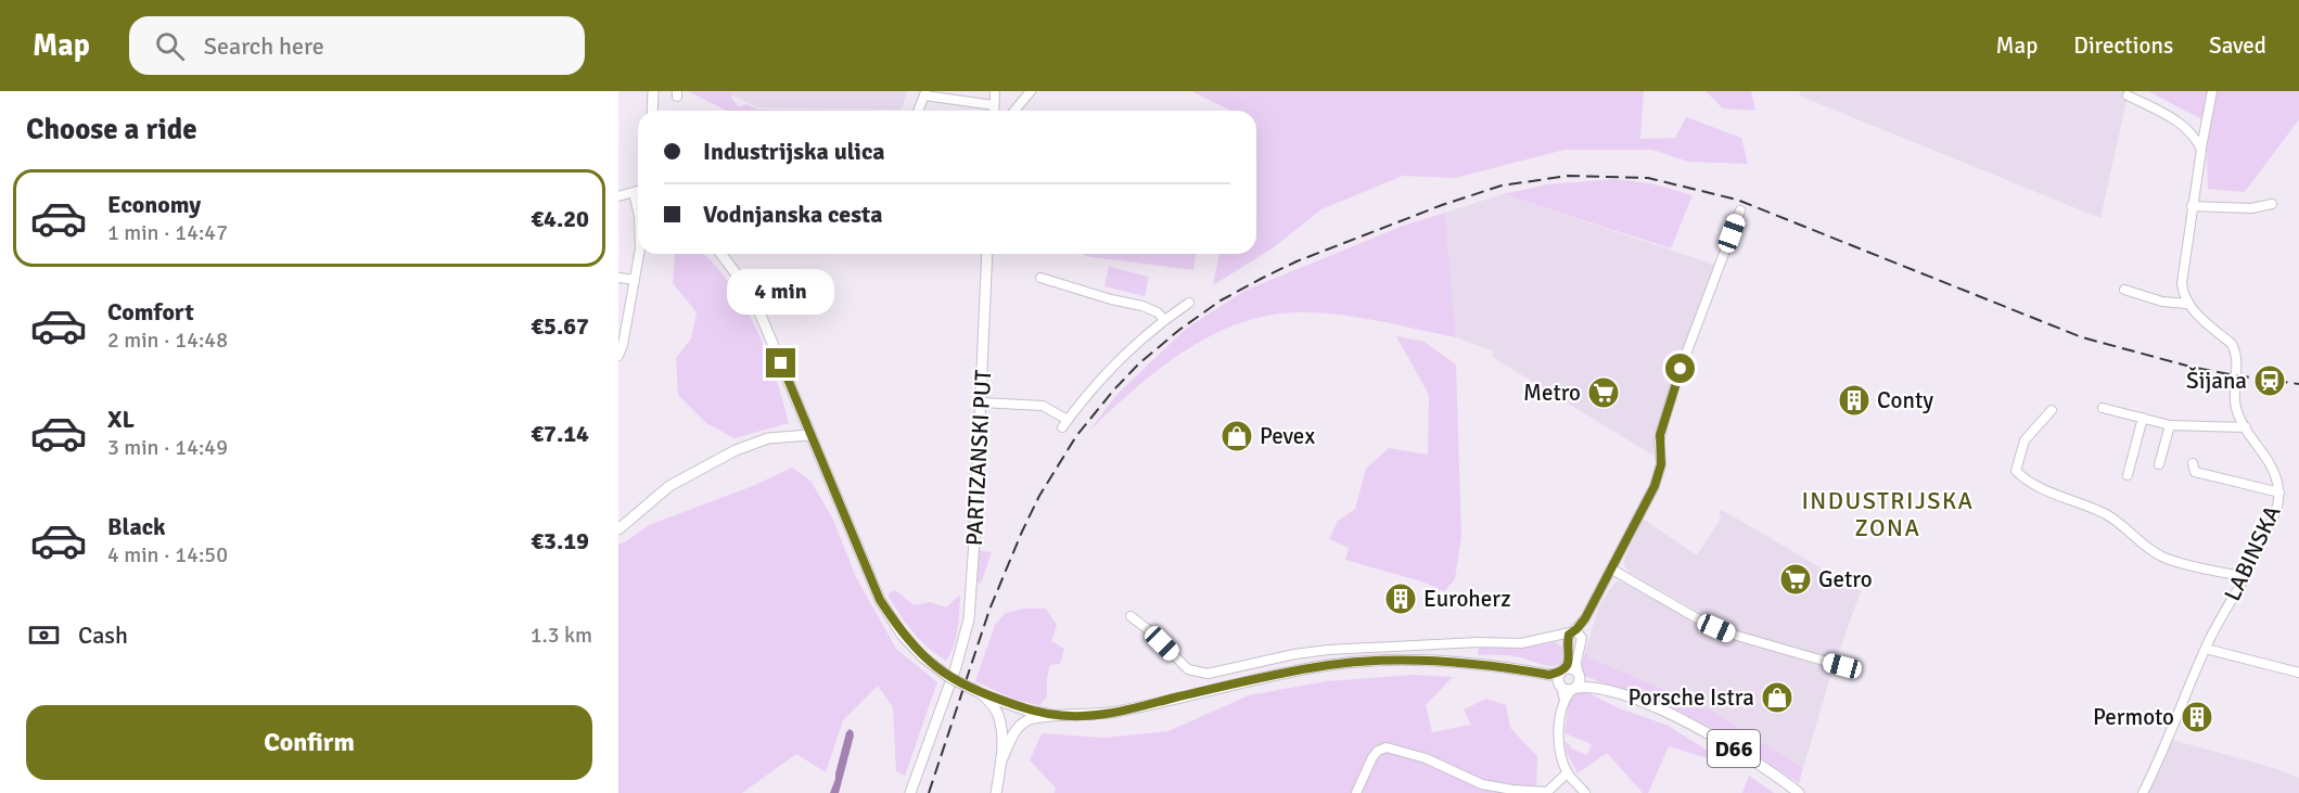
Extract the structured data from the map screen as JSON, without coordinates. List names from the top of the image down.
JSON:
{
  "streets": {
    "main road": ["PARTIZANSKI PUT", "D66"],
    "street": ["LABINSKA"]
  },
  "districts": ["INDUSTRIJSKA ZONA"],
  "places": {
    "station": ["Šijana"],
    "supermarket": ["Metro", "Getro"],
    "building": ["Conty", "Euroherz", "Permoto"],
    "shop": ["Pevex", "Porsche Istra"]
  },
  "page": {
    "header": "Map",
    "search": "Search here",
    "nav": ["Map", "Directions", "Saved"],
    "heading": "Choose a ride",
    "banner": ["Industrijska ulica", "Vodnjanska cesta"],
    "list": [
      {
        "name": "Economy",
        "note": "1 min · 14:47",
        "value": "€4.20"
      },
      {
        "name": "Comfort",
        "note": "2 min · 14:48",
        "value": "€5.67"
      },
      {
        "name": "XL",
        "note": "3 min · 14:49",
        "value": "€7.14"
      },
      {
        "name": "Black",
        "note": "4 min · 14:50",
        "value": "€3.19"
      }
    ],
    "bubble": "4 min",
    "pay": ["Cash", "1.3 km"],
    "buttons": "Confirm"
  }
}
